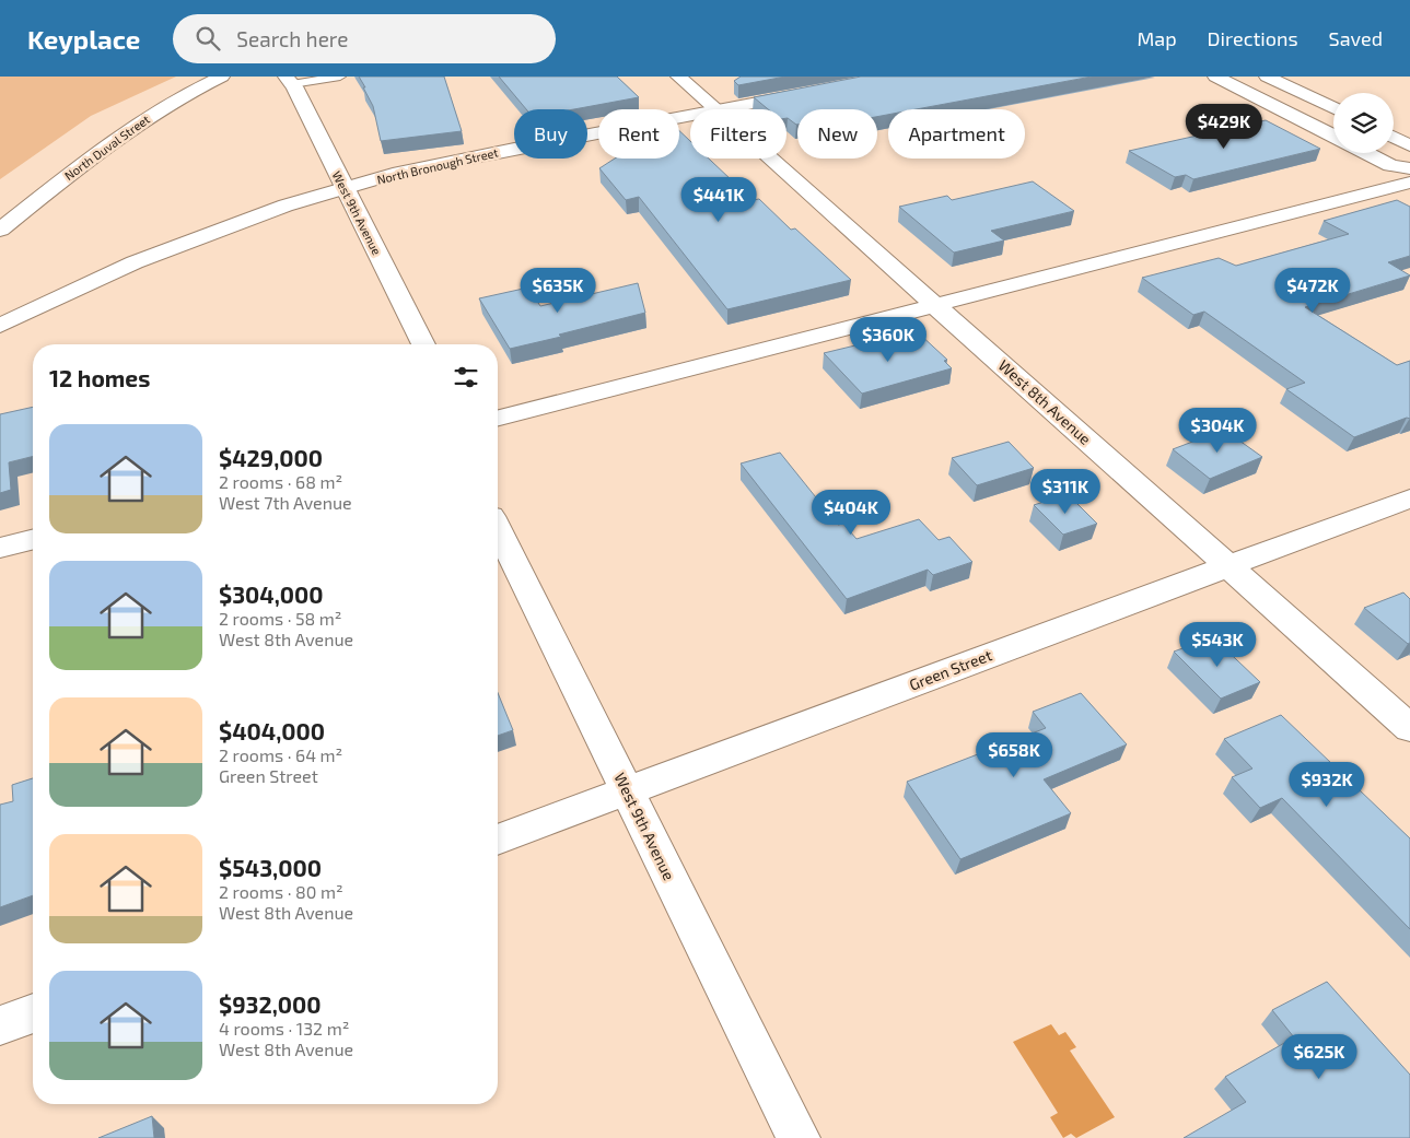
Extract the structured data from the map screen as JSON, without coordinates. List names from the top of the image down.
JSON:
{
  "streets": {
    "street": [
      "North Duval Street",
      "North Bronough Street",
      "West 9th Avenue",
      "West 8th Avenue",
      "Green Street"
    ]
  },
  "crossings": [
    ["North Bronough Street", "West 9th Avenue"],
    ["West 9th Avenue", "Green Street"],
    ["West 8th Avenue", "Green Street"]
  ],
  "page": {
    "header": "Keyplace",
    "search": "Search here",
    "nav": ["Map", "Directions", "Saved"],
    "price": [
      "$429K",
      "$441K",
      "$635K",
      "$472K",
      "$360K",
      "$304K",
      "$311K",
      "$404K",
      "$543K",
      "$658K",
      "$932K",
      "$625K"
    ],
    "chip": [
      "Buy",
      "Rent",
      "Filters",
      "New",
      "Apartment"
    ],
    "heading": "12 homes",
    "list": [
      {
        "name": "$429,000",
        "note": "2 rooms · 68 m² · West 7th Avenue"
      },
      {
        "name": "$304,000",
        "note": "2 rooms · 58 m² · West 8th Avenue"
      },
      {
        "name": "$404,000",
        "note": "2 rooms · 64 m² · Green Street"
      },
      {
        "name": "$543,000",
        "note": "2 rooms · 80 m² · West 8th Avenue"
      },
      {
        "name": "$932,000",
        "note": "4 rooms · 132 m² · West 8th Avenue"
      }
    ]
  }
}
